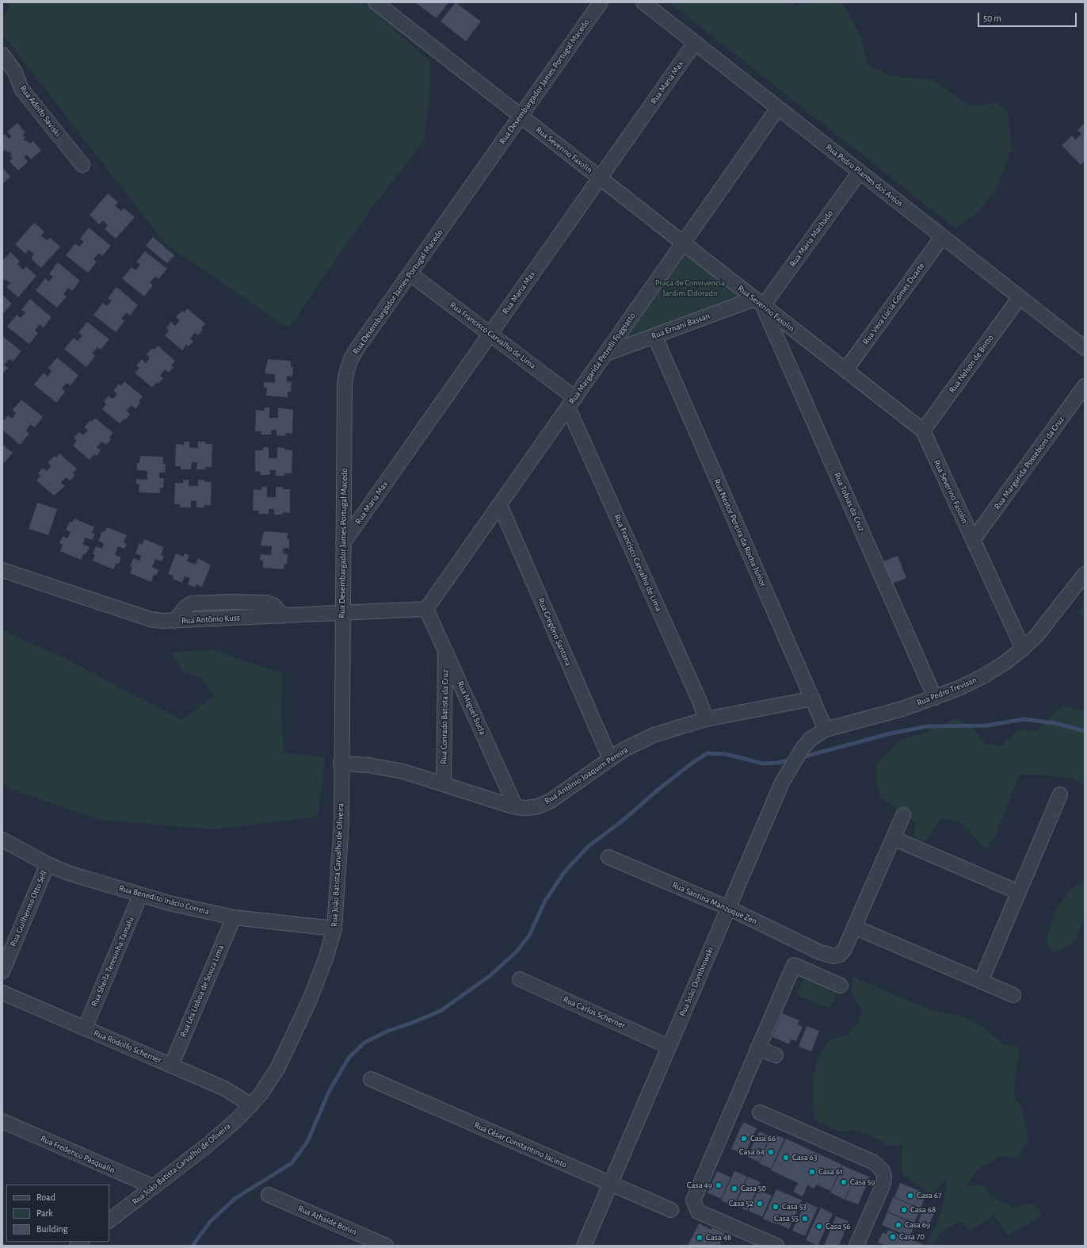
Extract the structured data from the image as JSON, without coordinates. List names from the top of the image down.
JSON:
{
  "streets": {
    "street": [
      "Rua Desembargador James Portugal Macedo",
      "Rua Maria Max",
      "Rua Adolfo Saviski",
      "Rua Severino Fasolin",
      "Rua Pedro Plantes dos Anjos",
      "Rua Maria Machado",
      "Rua Vera Lúcia Gomes Duarte",
      "Rua Ernani Bassan",
      "Rua Francisco Carvalho de Lima",
      "Rua Margarida Petrelli Foggiatto",
      "Rua Nelson de Britto",
      "Rua Margarida Possebom da Cruz",
      "Rua Tobias da Cruz",
      "Rua Nestor Pereira da Rocha Júnior",
      "Rua Antônio Kuss",
      "Rua Gregório Santana",
      "Rua Pedro Trevisan",
      "Rua Miguel Sucla",
      "Rua Conrado Batista da Cruz",
      "Rua Antônio Joaquim Pereira",
      "Rua João Batista Carvalho de Oliveira",
      "Rua Benedito Inácio Correia",
      "Rua Santina Manzoque Zen",
      "Rua Guilhermo Otto Sell",
      "Rua Sheila Teresinha Tamalu",
      "Rua João Dombrowski",
      "Rua Léa Lisboa de Souza Lima",
      "Rua Carlos Scherner",
      "Rua Rodolfo Scherner",
      "Rua César Constantino Jacinto",
      "Rua Frederico Pasqualin",
      "Rua Athaíde Bonin"
    ]
  },
  "crossings": [
    ["Rua Desembargador James Portugal Macedo", "Rua Maria Max"],
    ["Rua Desembargador James Portugal Macedo", "Rua Severino Fasolin"],
    ["Rua Desembargador James Portugal Macedo", "Rua Francisco Carvalho de Lima"],
    ["Rua Desembargador James Portugal Macedo", "Rua Antônio Kuss"],
    ["Rua Desembargador James Portugal Macedo", "Rua Antônio Joaquim Pereira"],
    ["Rua Desembargador James Portugal Macedo", "Rua João Batista Carvalho de Oliveira"],
    ["Rua Maria Max", "Rua Severino Fasolin"],
    ["Rua Maria Max", "Rua Pedro Plantes dos Anjos"],
    ["Rua Maria Max", "Rua Francisco Carvalho de Lima"],
    ["Rua Severino Fasolin", "Rua Maria Machado"],
    ["Rua Severino Fasolin", "Rua Vera Lúcia Gomes Duarte"],
    ["Rua Severino Fasolin", "Rua Ernani Bassan"],
    ["Rua Severino Fasolin", "Rua Margarida Petrelli Foggiatto"],
    ["Rua Severino Fasolin", "Rua Nelson de Britto"],
    ["Rua Severino Fasolin", "Rua Margarida Possebom da Cruz"],
    ["Rua Severino Fasolin", "Rua Tobias da Cruz"],
    ["Rua Severino Fasolin", "Rua Pedro Trevisan"],
    ["Rua Pedro Plantes dos Anjos", "Rua Maria Machado"],
    ["Rua Pedro Plantes dos Anjos", "Rua Vera Lúcia Gomes Duarte"],
    ["Rua Pedro Plantes dos Anjos", "Rua Margarida Petrelli Foggiatto"],
    ["Rua Pedro Plantes dos Anjos", "Rua Nelson de Britto"],
    ["Rua Maria Machado", "Rua Ernani Bassan"],
    ["Rua Maria Machado", "Rua Tobias da Cruz"],
    ["Rua Ernani Bassan", "Rua Margarida Petrelli Foggiatto"],
    ["Rua Ernani Bassan", "Rua Tobias da Cruz"],
    ["Rua Ernani Bassan", "Rua Nestor Pereira da Rocha Júnior"],
    ["Rua Francisco Carvalho de Lima", "Rua Margarida Petrelli Foggiatto"],
    ["Rua Francisco Carvalho de Lima", "Rua Antônio Joaquim Pereira"],
    ["Rua Margarida Petrelli Foggiatto", "Rua Antônio Kuss"],
    ["Rua Margarida Petrelli Foggiatto", "Rua Gregório Santana"],
    ["Rua Margarida Petrelli Foggiatto", "Rua Miguel Sucla"],
    ["Rua Tobias da Cruz", "Rua Pedro Trevisan"],
    ["Rua Nestor Pereira da Rocha Júnior", "Rua Pedro Trevisan"],
    ["Rua Nestor Pereira da Rocha Júnior", "Rua Antônio Joaquim Pereira"],
    ["Rua Nestor Pereira da Rocha Júnior", "Rua João Dombrowski"],
    ["Rua Antônio Kuss", "Rua Miguel Sucla"],
    ["Rua Gregório Santana", "Rua Antônio Joaquim Pereira"],
    ["Rua Pedro Trevisan", "Rua João Dombrowski"],
    ["Rua Miguel Sucla", "Rua Conrado Batista da Cruz"],
    ["Rua Miguel Sucla", "Rua Antônio Joaquim Pereira"],
    ["Rua Conrado Batista da Cruz", "Rua Antônio Joaquim Pereira"],
    ["Rua Antônio Joaquim Pereira", "Rua João Batista Carvalho de Oliveira"],
    ["Rua João Batista Carvalho de Oliveira", "Rua Benedito Inácio Correia"],
    ["Rua João Batista Carvalho de Oliveira", "Rua Rodolfo Scherner"],
    ["Rua João Batista Carvalho de Oliveira", "Rua Frederico Pasqualin"],
    ["Rua Benedito Inácio Correia", "Rua Guilhermo Otto Sell"],
    ["Rua Benedito Inácio Correia", "Rua Sheila Teresinha Tamalu"],
    ["Rua Benedito Inácio Correia", "Rua Léa Lisboa de Souza Lima"],
    ["Rua Santina Manzoque Zen", "Rua João Dombrowski"],
    ["Rua Sheila Teresinha Tamalu", "Rua Rodolfo Scherner"],
    ["Rua João Dombrowski", "Rua Carlos Scherner"],
    ["Rua João Dombrowski", "Rua César Constantino Jacinto"],
    ["Rua Léa Lisboa de Souza Lima", "Rua Rodolfo Scherner"]
  ],
  "parks": ["Praça de Convivencia Jardim Eldorado"],
  "places": [
    "Casa 66",
    "Casa 64",
    "Casa 63",
    "Casa 61",
    "Casa 59",
    "Casa 49",
    "Casa 50",
    "Casa 67",
    "Casa 52",
    "Casa 53",
    "Casa 68",
    "Casa 55",
    "Casa 69",
    "Casa 56",
    "Casa 70",
    "Casa 48"
  ],
  "legend": ["Road", "Park", "Building"],
  "scale_bar": "50 m"
}
